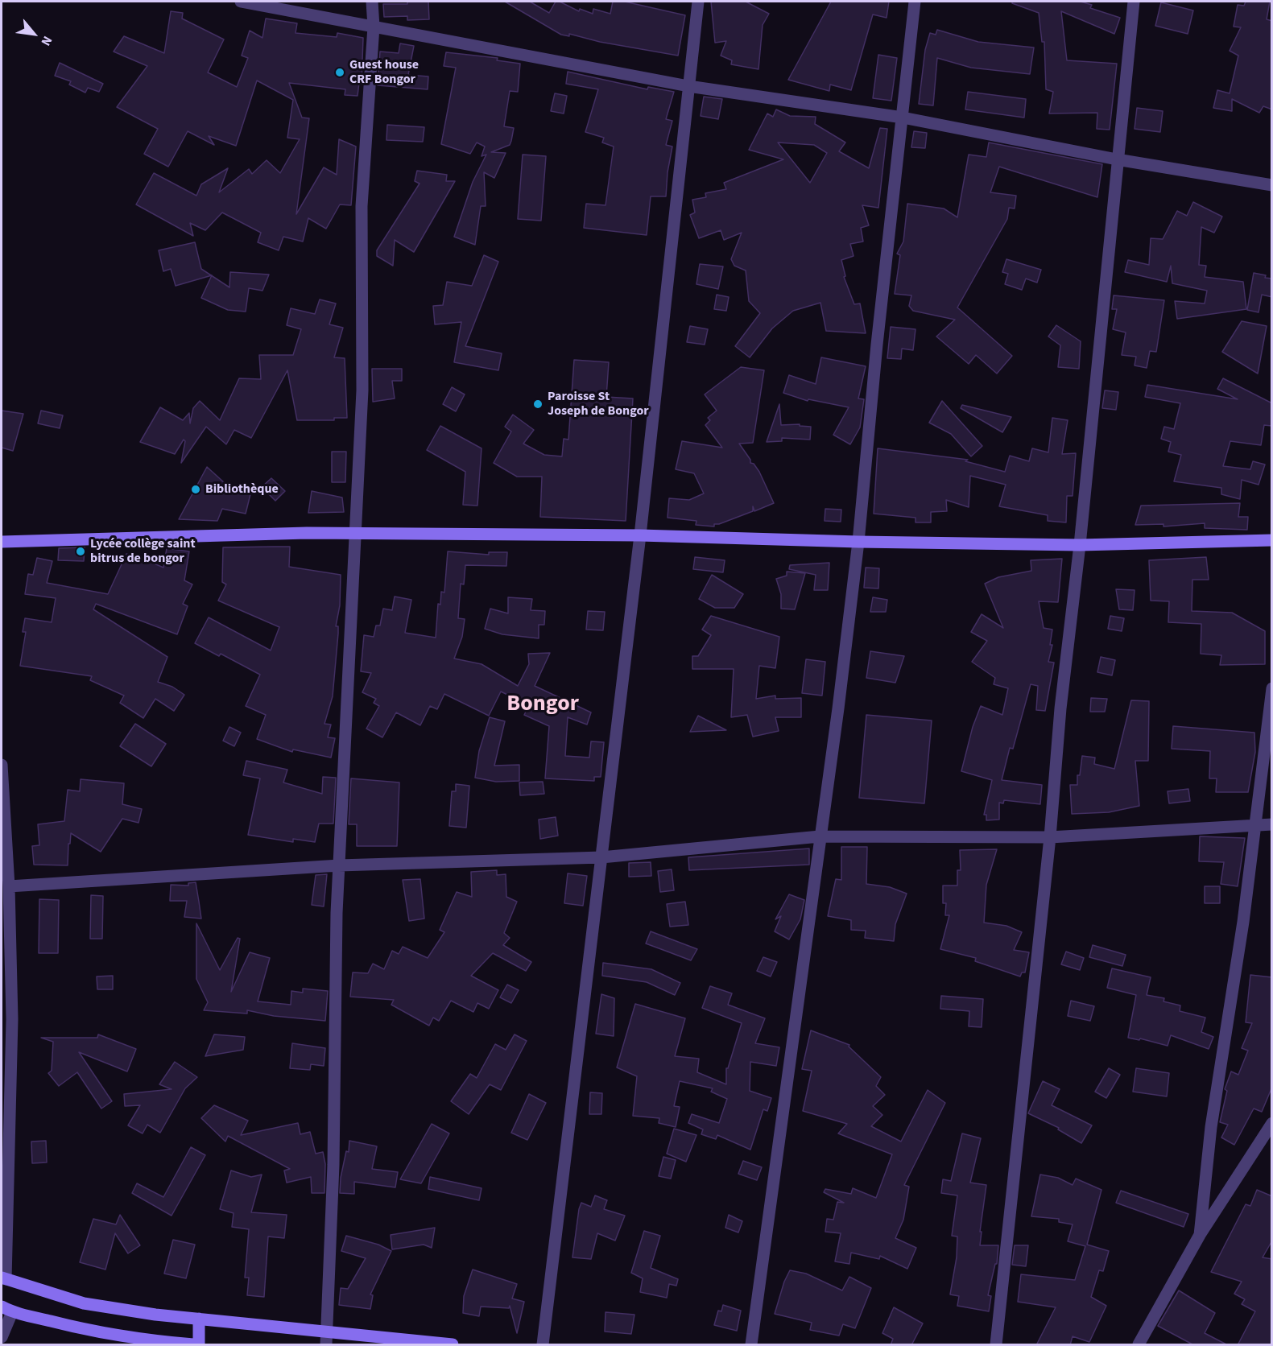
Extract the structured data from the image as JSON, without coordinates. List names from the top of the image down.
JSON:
{
  "districts": ["Bongor"],
  "places": [
    "Guest house CRF Bongor",
    "Paroisse St Joseph de Bongor",
    "Bibliothèque",
    "Lycée collège saint bitrus de bongor"
  ],
  "north": "bottom right"
}
